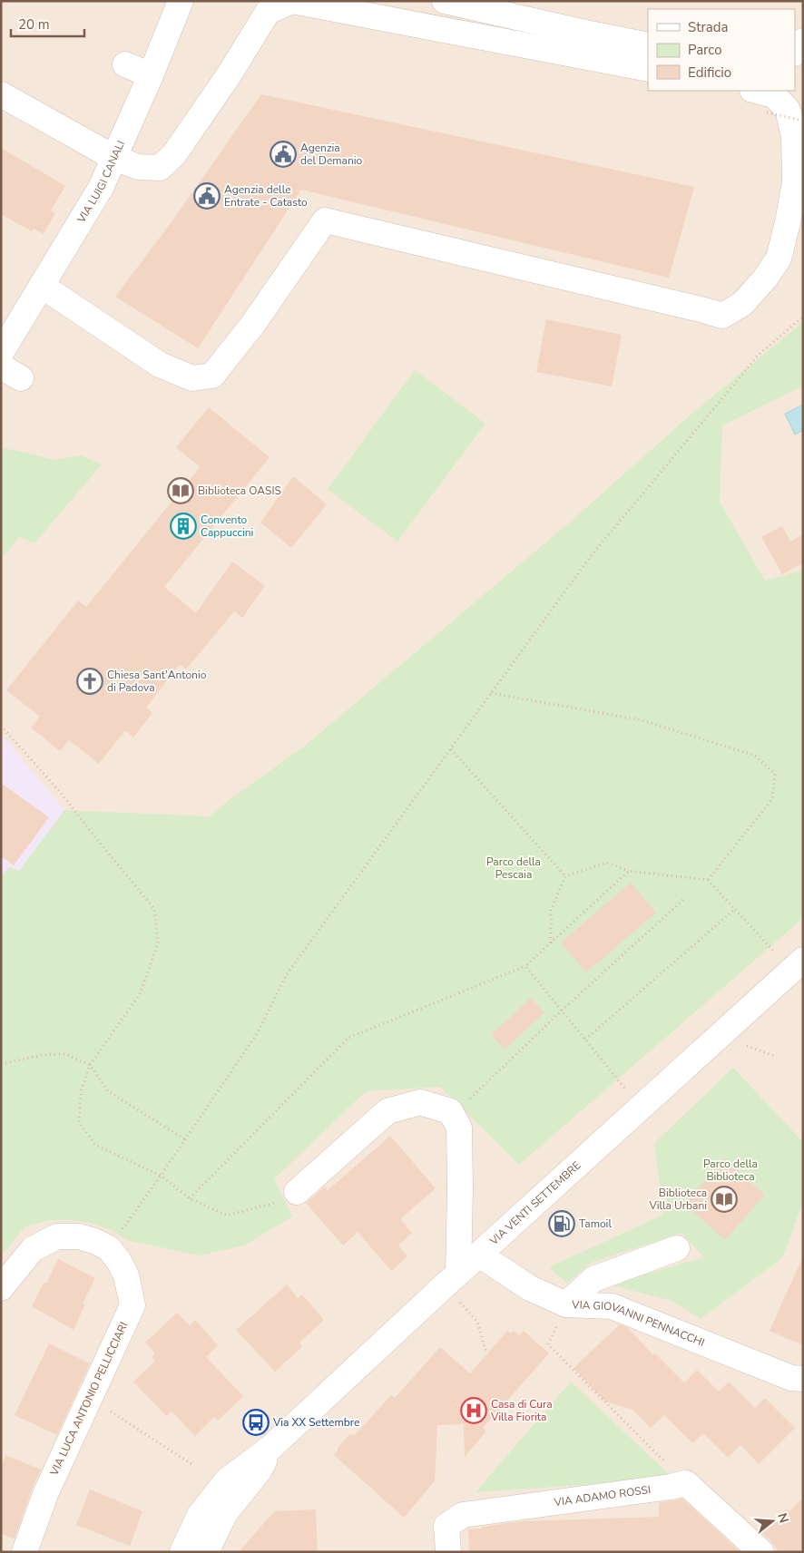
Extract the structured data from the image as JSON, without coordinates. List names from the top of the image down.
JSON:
{
  "streets": {
    "street": [
      "VIA LUIGI CANALI",
      "VIA VENTI SETTEMBRE",
      "VIA GIOVANNI PENNACCHI",
      "VIA LUCA ANTONIO PELLICCIARI",
      "VIA ADAMO ROSSI"
    ]
  },
  "crossings": [
    ["VIA VENTI SETTEMBRE", "VIA GIOVANNI PENNACCHI"]
  ],
  "parks": ["Parco della Pescaia", "Parco della Biblioteca"],
  "places": {
    "public building": ["Agenzia del Demanio", "Agenzia delle Entrate - Catasto"],
    "library": ["Biblioteca OASIS", "Biblioteca Villa Urbani"],
    "building": ["Convento Cappuccini"],
    "church": ["Chiesa Sant'Antonio di Padova"],
    "fuel station": ["Tamoil"],
    "hospital": ["Casa di Cura Villa Fiorita"],
    "bus stop": ["Via XX Settembre"]
  },
  "legend": ["Strada", "Parco", "Edificio"],
  "scale_bar": "20 m",
  "north": "right"
}
